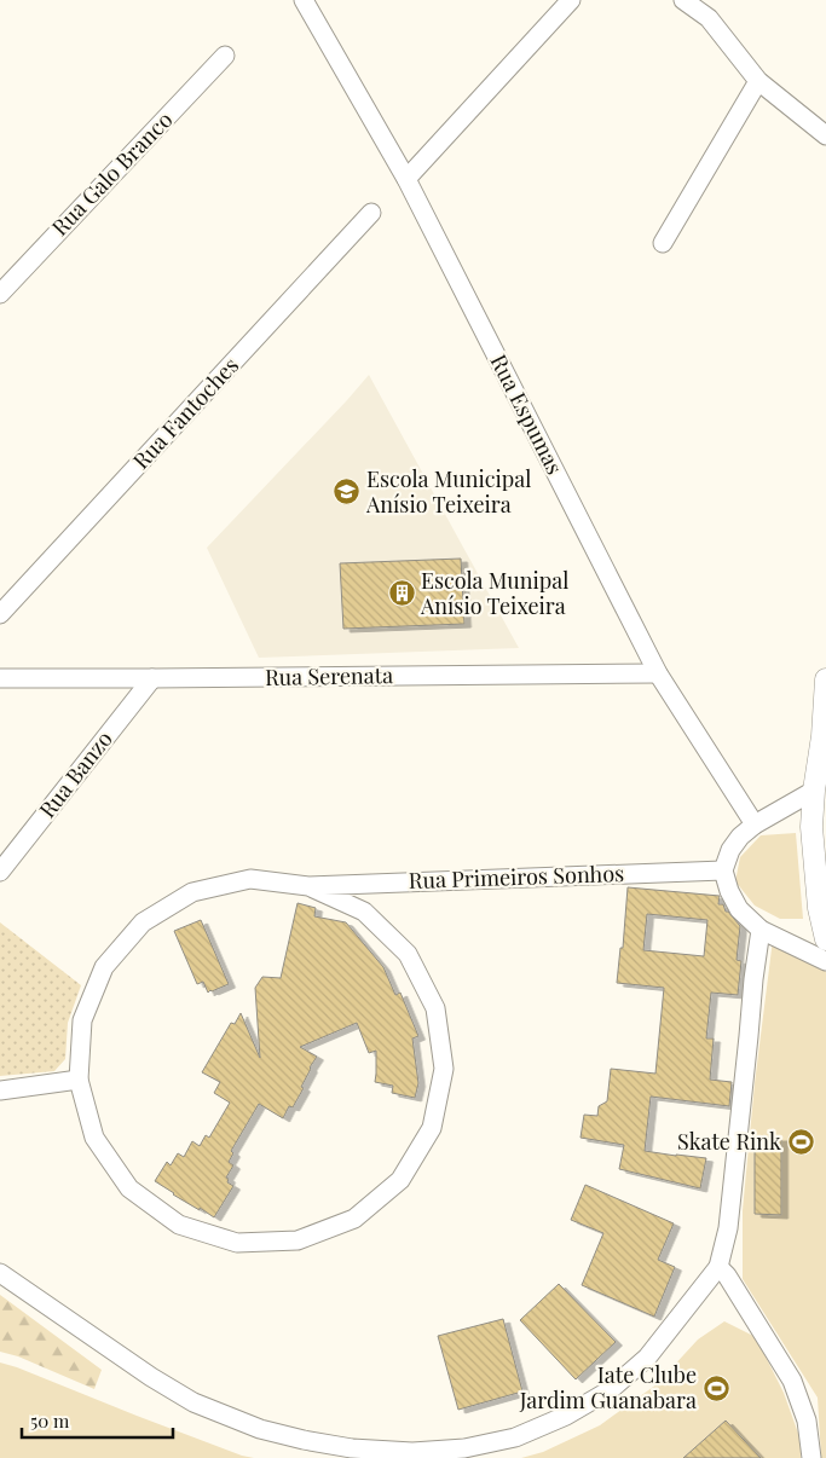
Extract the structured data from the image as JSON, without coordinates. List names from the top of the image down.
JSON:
{
  "streets": {
    "street": [
      "Rua Galo Branco",
      "Rua Fantoches",
      "Rua Espumas",
      "Rua Serenata",
      "Rua Banzo",
      "Rua Primeiros Sonhos"
    ]
  },
  "crossings": [
    ["Rua Espumas", "Rua Serenata"],
    ["Rua Serenata", "Rua Banzo"]
  ],
  "places": {
    "school or university": ["Escola Municipal Anísio Teixeira"],
    "building": ["Escola Munipal Anísio Teixeira"],
    "sports": ["Skate Rink", "Iate Clube Jardim Guanabara"]
  },
  "scale_bar": "50 m"
}
